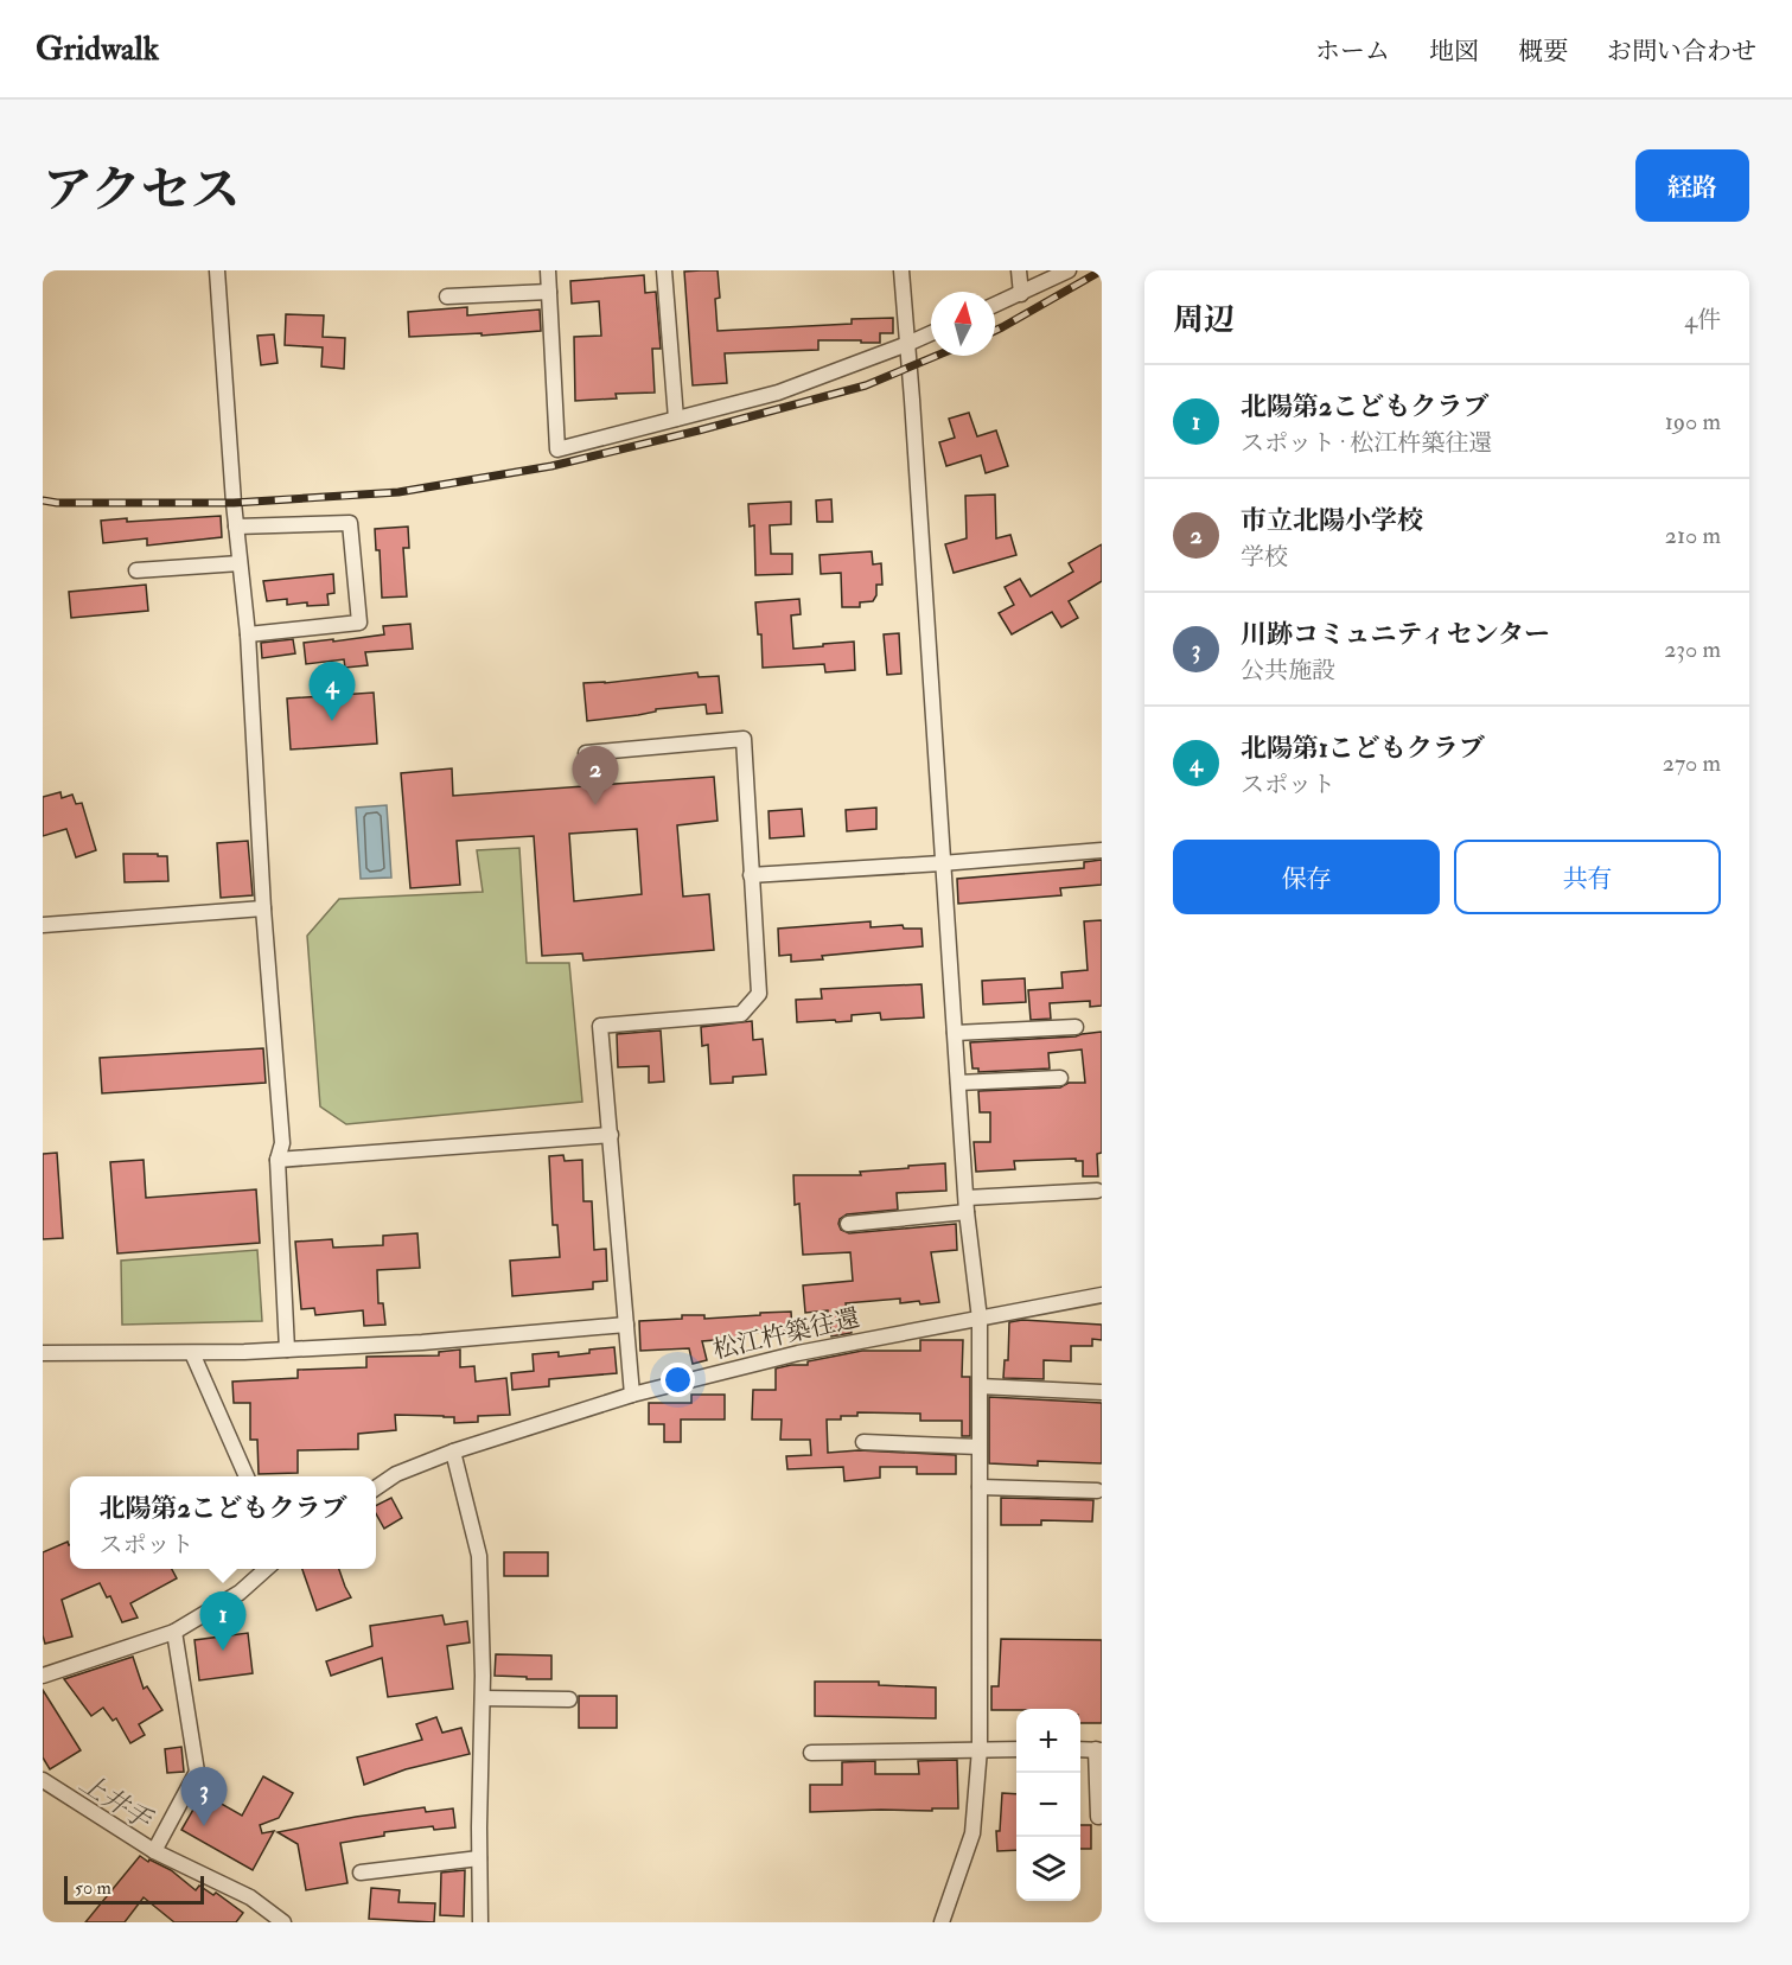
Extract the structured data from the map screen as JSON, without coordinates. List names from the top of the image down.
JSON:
{
  "streets": {
    "street": ["松江杵築往還"]
  },
  "water": ["上井手"],
  "scale_bar": "50 m",
  "north": "top",
  "page": {
    "header": "Gridwalk",
    "nav": [
      "ホーム",
      "地図",
      "概要",
      "お問い合わせ"
    ],
    "title": "アクセス",
    "buttons": [
      "経路",
      ["保存", "共有"]
    ],
    "heading": ["周辺", "4件"],
    "list": [
      {
        "mark": "1",
        "name": "北陽第2こどもクラブ",
        "note": "スポット · 松江杵築往還",
        "value": "190 m"
      },
      {
        "mark": "2",
        "name": "市立北陽小学校",
        "note": "学校",
        "value": "210 m"
      },
      {
        "mark": "3",
        "name": "川跡コミュニティセンター",
        "note": "公共施設",
        "value": "230 m"
      },
      {
        "mark": "4",
        "name": "北陽第1こどもクラブ",
        "note": "スポット",
        "value": "270 m"
      }
    ],
    "pins": [
      "4",
      "2",
      "1",
      "3"
    ],
    "popup": ["北陽第2こどもクラブ", "スポット"],
    "map_buttons": ["+", "−"],
    "scale": "50 m"
  }
}
